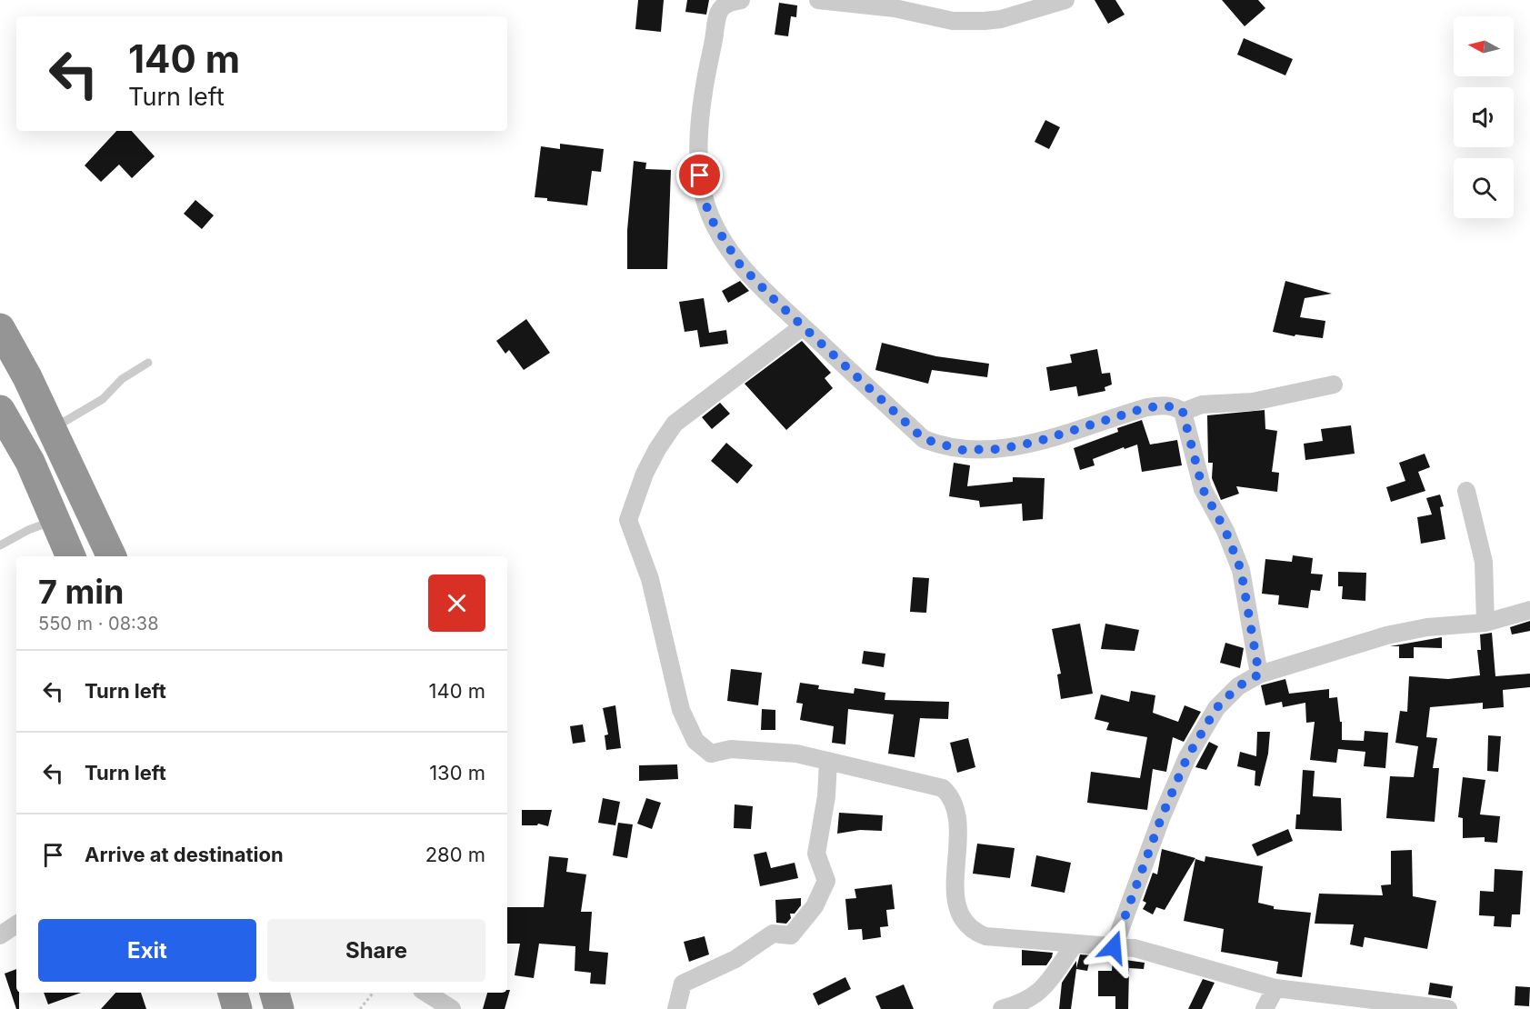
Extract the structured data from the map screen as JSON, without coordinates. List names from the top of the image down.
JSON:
{
  "north": "left",
  "page": {
    "turn": ["140 m", "Turn left"],
    "heading": ["7 min", "550 m · 08:38"],
    "list": [
      {
        "name": "Turn left",
        "value": "140 m"
      },
      {
        "name": "Turn left",
        "value": "130 m"
      },
      {
        "name": "Arrive at destination",
        "value": "280 m"
      }
    ],
    "buttons": ["Exit", "Share"]
  }
}
